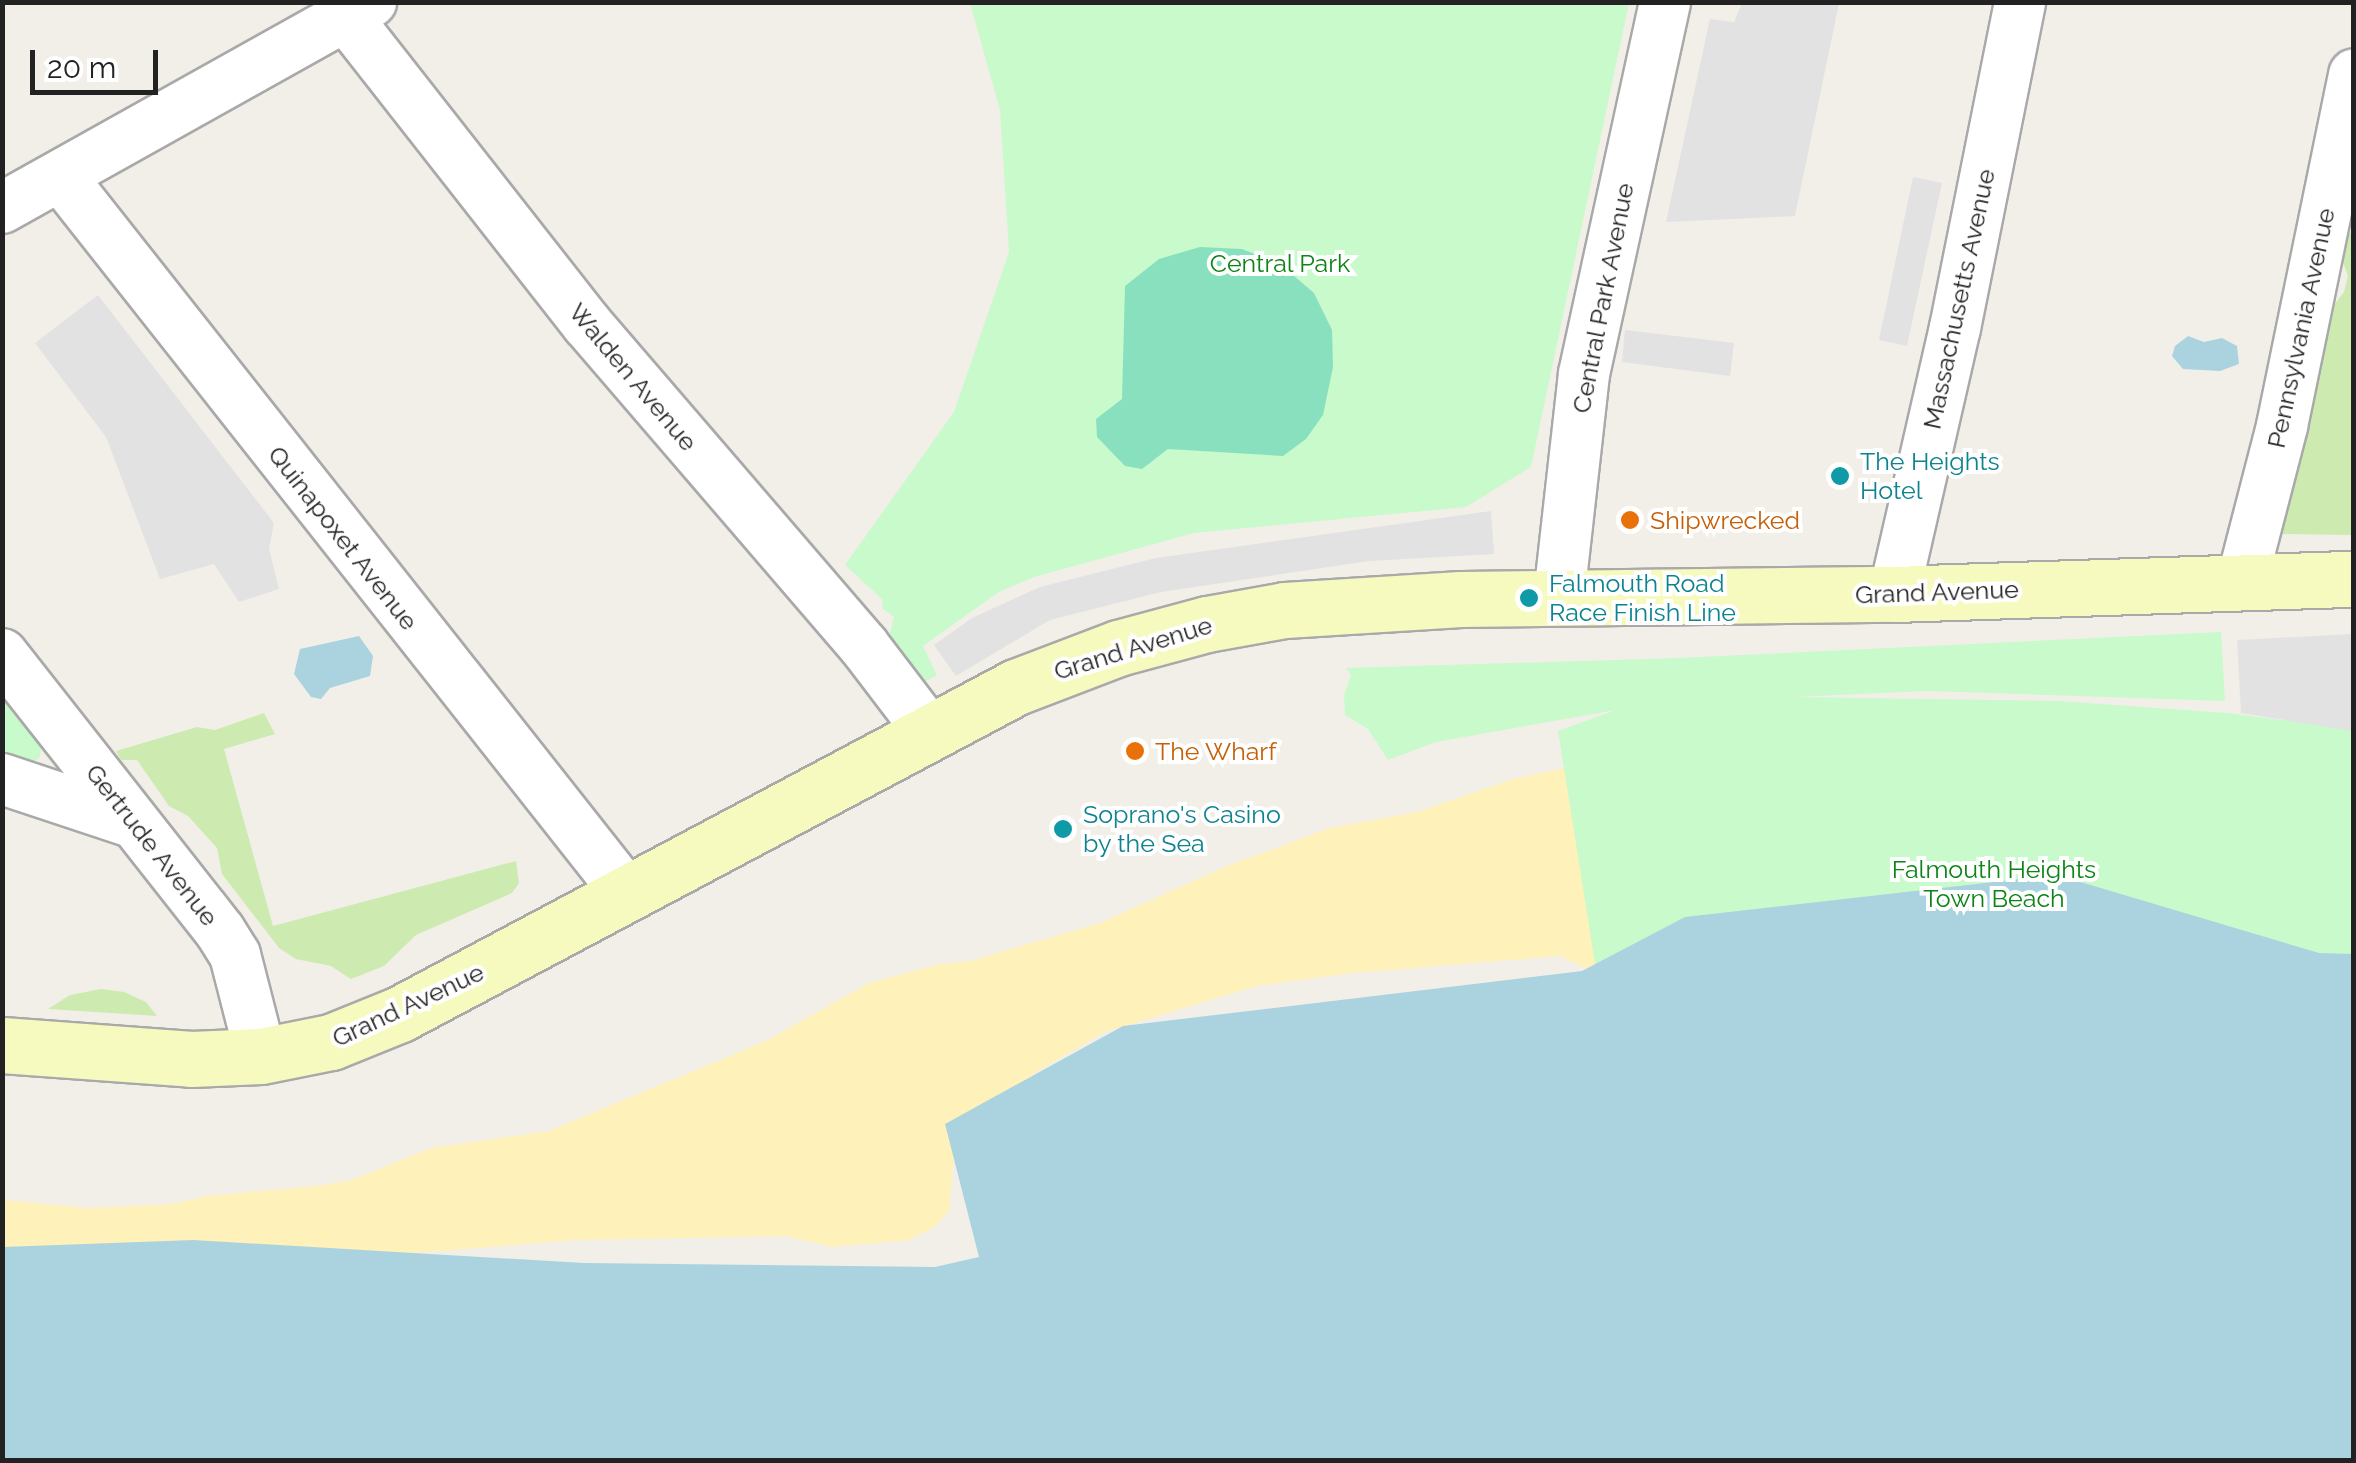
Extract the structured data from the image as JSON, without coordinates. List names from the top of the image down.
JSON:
{
  "streets": {
    "main road": ["Grand Avenue"],
    "street": [
      "Central Park Avenue",
      "Massachusetts Avenue",
      "Pennsylvania Avenue",
      "Walden Avenue",
      "Quinapoxet Avenue",
      "Gertrude Avenue"
    ]
  },
  "crossings": [
    ["Central Park Avenue", "Grand Avenue"],
    ["Massachusetts Avenue", "Grand Avenue"],
    ["Pennsylvania Avenue", "Grand Avenue"],
    ["Walden Avenue", "Grand Avenue"],
    ["Quinapoxet Avenue", "Grand Avenue"],
    ["Grand Avenue", "Gertrude Avenue"]
  ],
  "parks": ["Central Park", "Falmouth Heights Town Beach"],
  "places": [
    "The Heights Hotel",
    "Shipwrecked",
    "Falmouth Road Race Finish Line",
    "The Wharf",
    "Soprano's Casino by the Sea"
  ],
  "scale_bar": "20 m"
}
